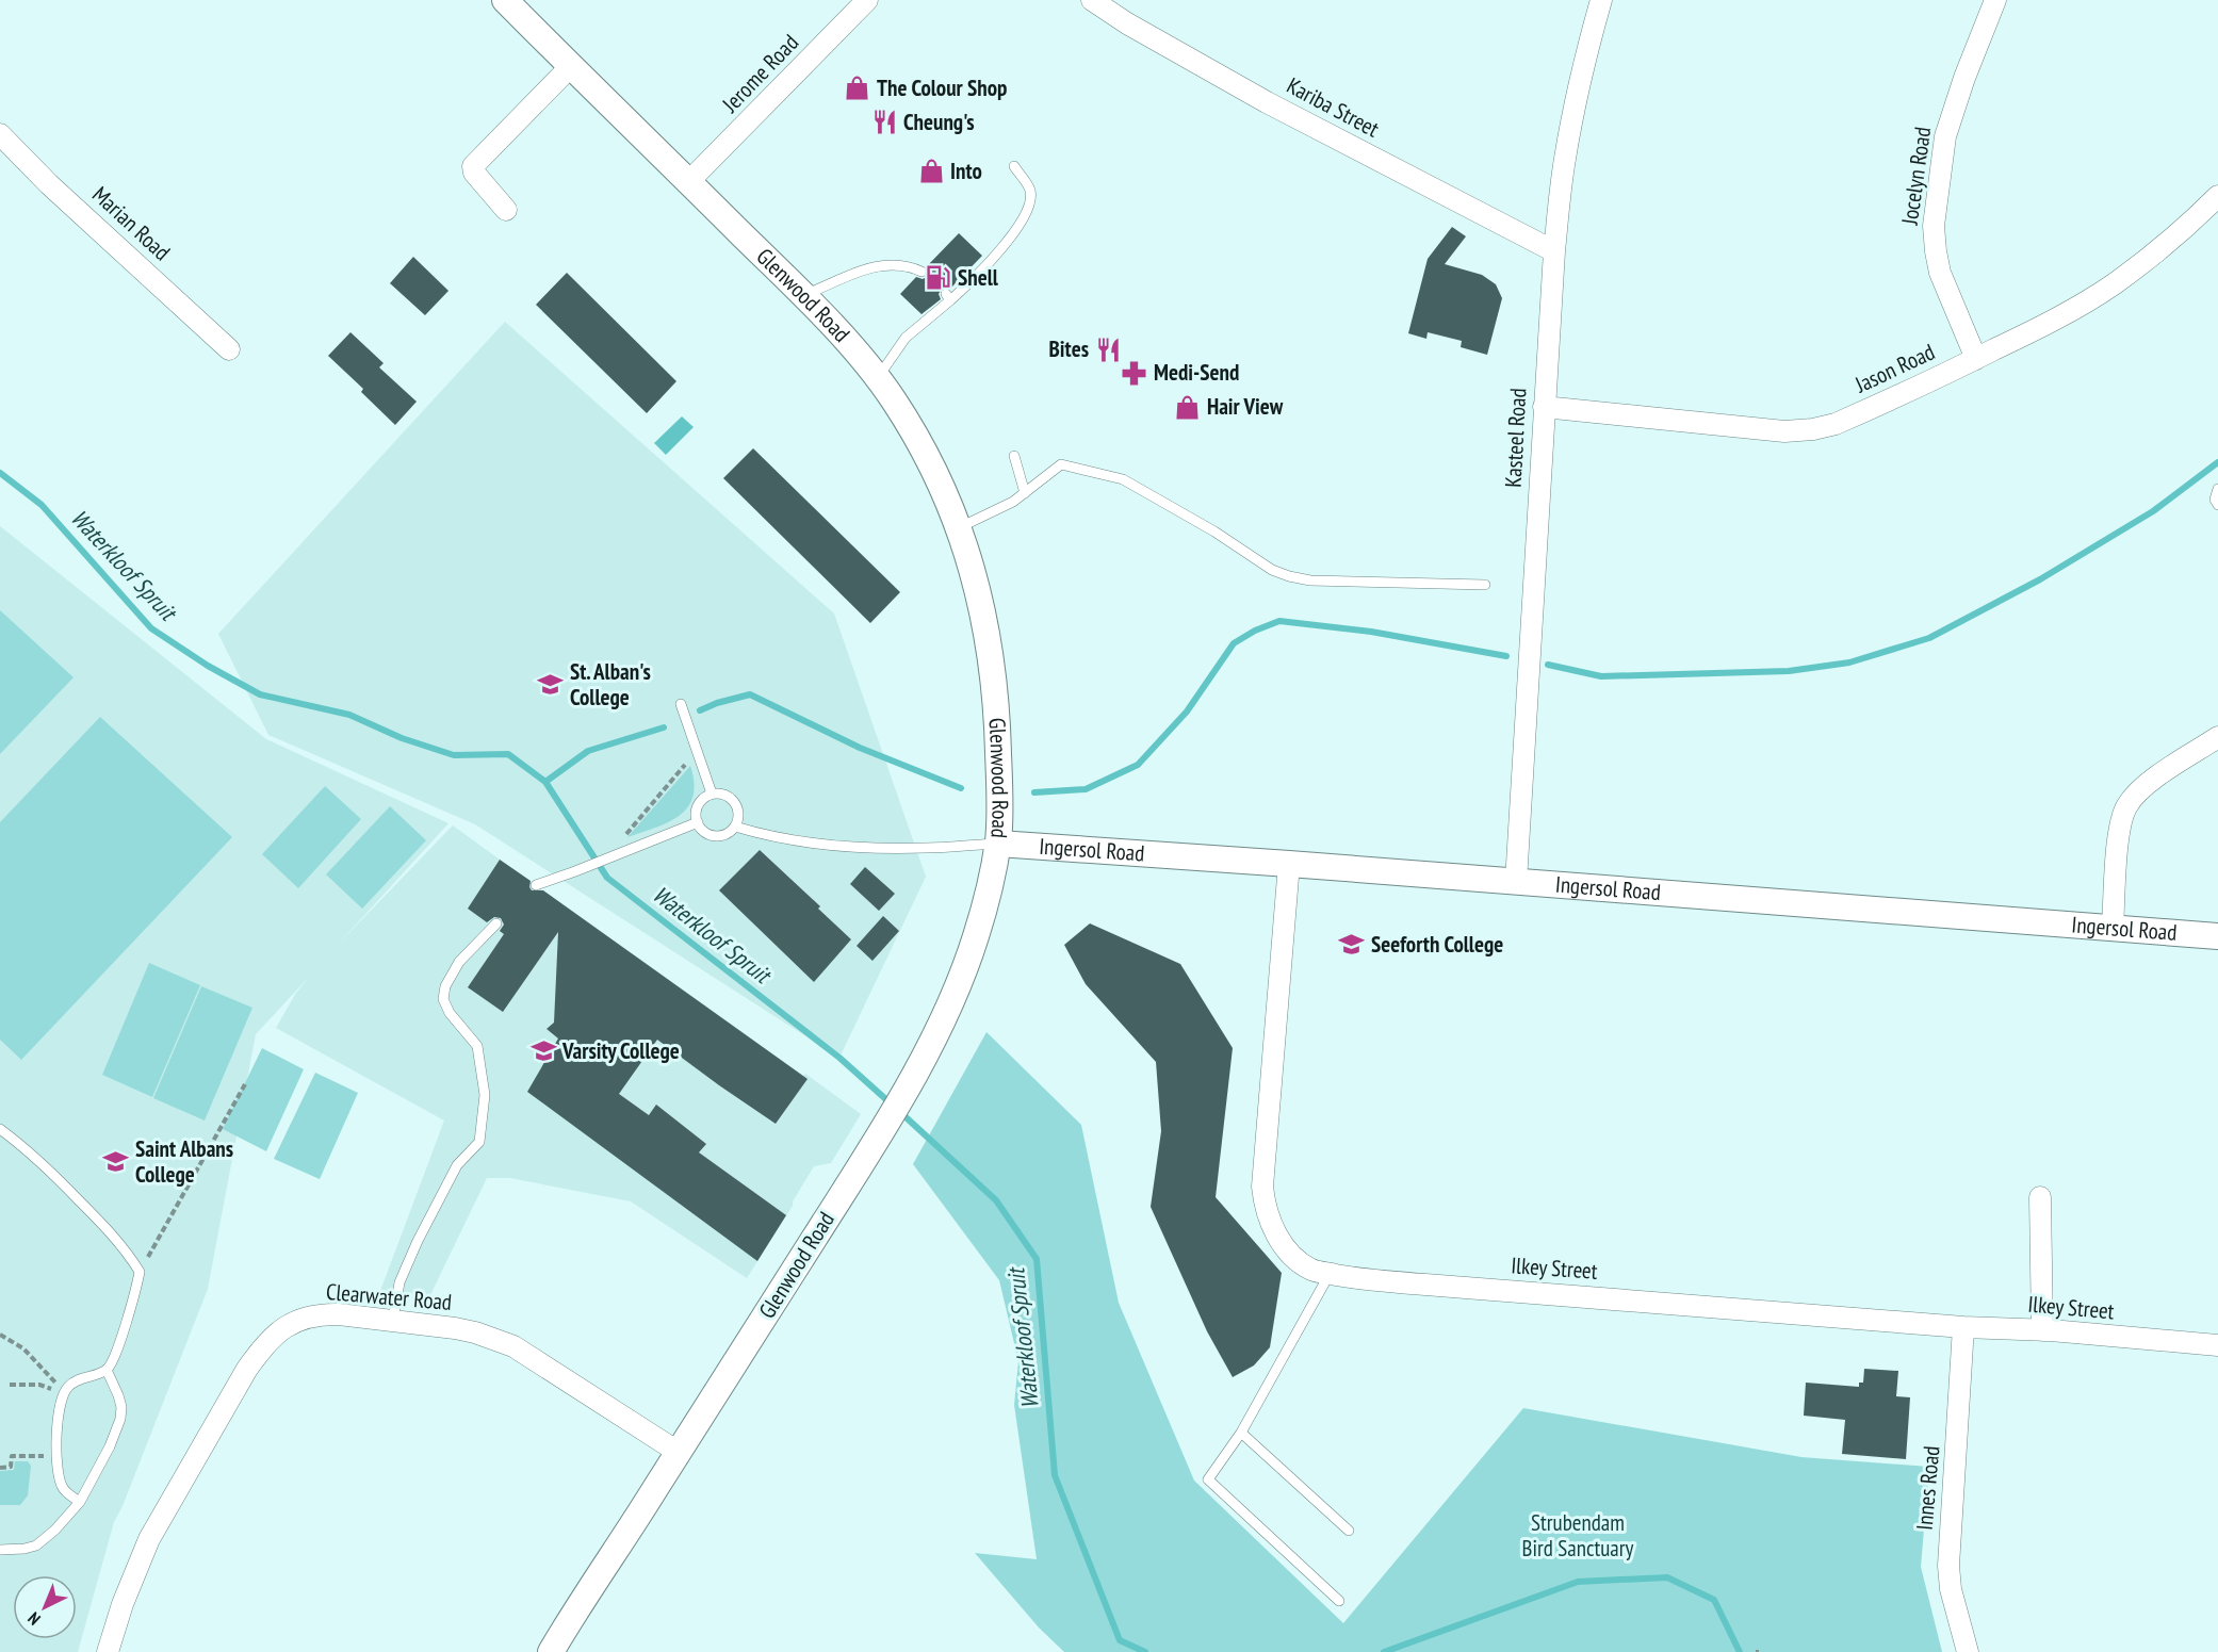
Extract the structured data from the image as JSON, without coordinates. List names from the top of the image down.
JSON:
{
  "streets": {
    "street": [
      "Jerome Road",
      "Kariba Street",
      "Jocelyn Road",
      "Marian Road",
      "Glenwood Road",
      "Jason Road",
      "Kasteel Road",
      "Ingersol Road",
      "Ilkey Street",
      "Clearwater Road",
      "Innes Road"
    ]
  },
  "crossings": [
    ["Jerome Road", "Glenwood Road"],
    ["Kariba Street", "Kasteel Road"],
    ["Jocelyn Road", "Jason Road"],
    ["Glenwood Road", "Ingersol Road"],
    ["Glenwood Road", "Clearwater Road"],
    ["Jason Road", "Kasteel Road"],
    ["Kasteel Road", "Ingersol Road"],
    ["Ingersol Road", "Ilkey Street"],
    ["Ilkey Street", "Innes Road"]
  ],
  "water": ["Waterkloof Spruit"],
  "parks": ["Strubendam Bird Sanctuary"],
  "places": {
    "shop": ["The Colour Shop", "Into", "Hair View"],
    "restaurant": ["Cheung's", "Bites"],
    "fuel station": ["Shell"],
    "pharmacy": ["Medi-Send"],
    "school or university": [
      "St. Alban's College",
      "Seeforth College",
      "Varsity College",
      "Saint Albans College"
    ]
  },
  "north": "bottom left"
}
